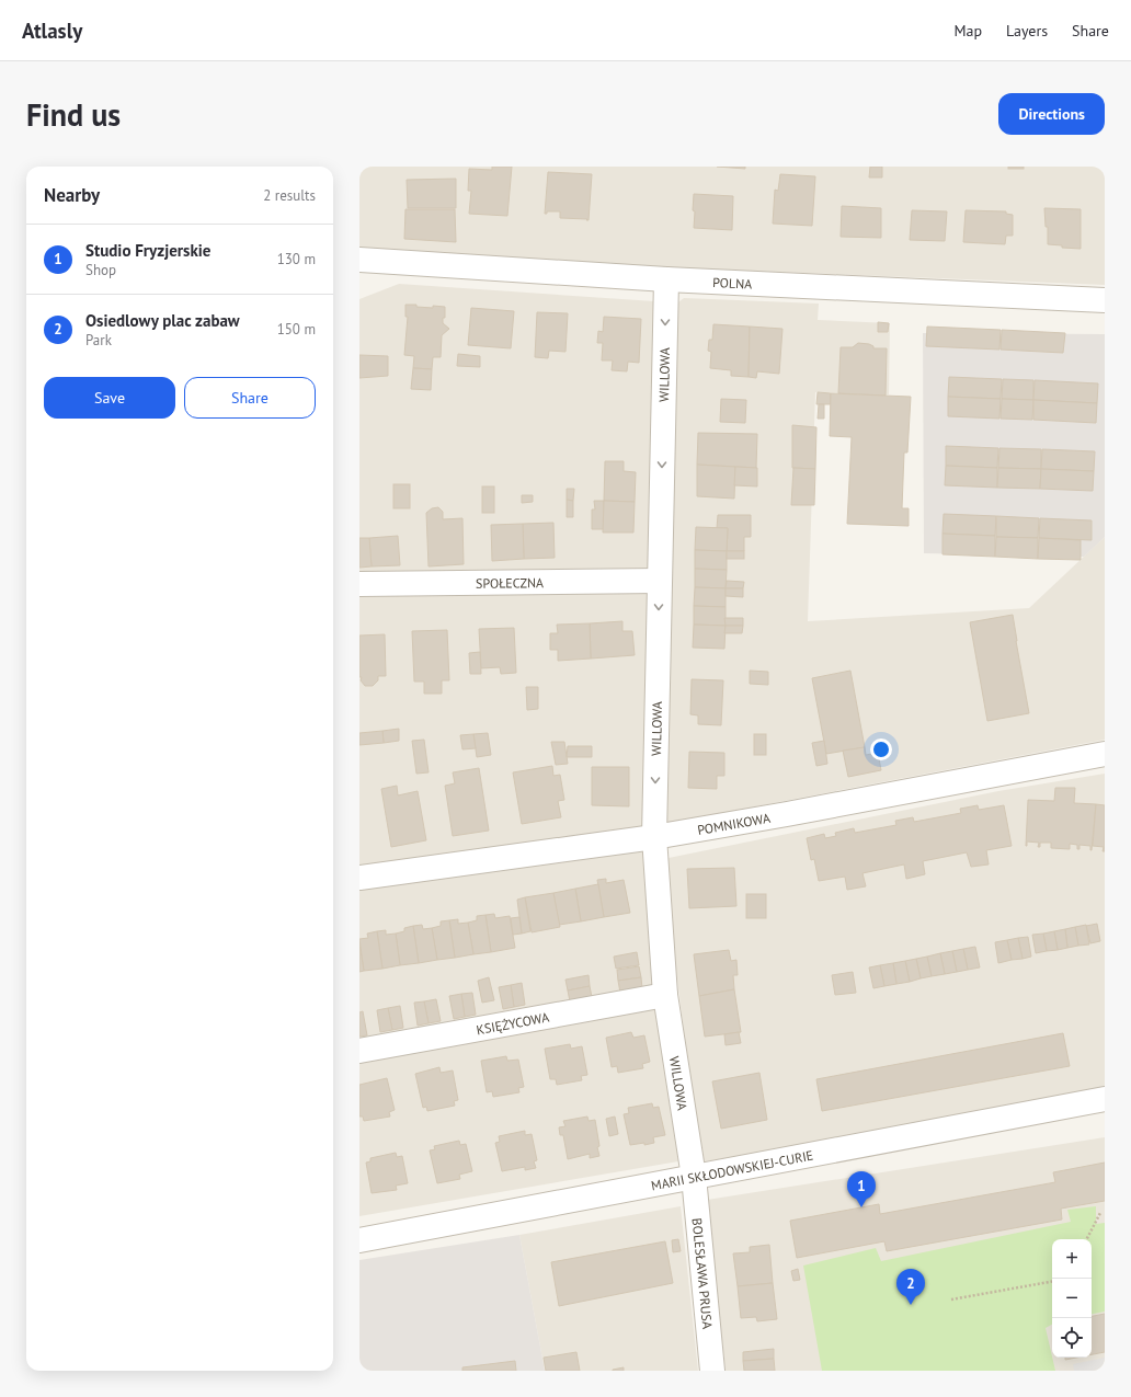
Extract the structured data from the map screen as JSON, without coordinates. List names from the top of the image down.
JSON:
{
  "streets": {
    "street": [
      "POLNA",
      "WILLOWA",
      "SPOŁECZNA",
      "POMNIKOWA",
      "KSIĘŻYCOWA",
      "MARII SKŁODOWSKIEJ-CURIE",
      "BOLESŁAWA PRUSA"
    ]
  },
  "crossings": [
    ["POLNA", "WILLOWA"],
    ["WILLOWA", "SPOŁECZNA"],
    ["WILLOWA", "POMNIKOWA"],
    ["WILLOWA", "KSIĘŻYCOWA"],
    ["WILLOWA", "MARII SKŁODOWSKIEJ-CURIE"],
    ["WILLOWA", "BOLESŁAWA PRUSA"],
    ["MARII SKŁODOWSKIEJ-CURIE", "BOLESŁAWA PRUSA"]
  ],
  "one_way": ["WILLOWA"],
  "page": {
    "header": "Atlasly",
    "nav": ["Map", "Layers", "Share"],
    "buttons": [
      "Directions",
      ["Save", "Share"]
    ],
    "title": "Find us",
    "heading": ["Nearby", "2 results"],
    "list": [
      {
        "mark": "1",
        "name": "Studio Fryzjerskie",
        "note": "Shop",
        "value": "130 m"
      },
      {
        "mark": "2",
        "name": "Osiedlowy plac zabaw",
        "note": "Park",
        "value": "150 m"
      }
    ],
    "pins": ["1", "2"],
    "map_buttons": ["+", "−"]
  }
}
